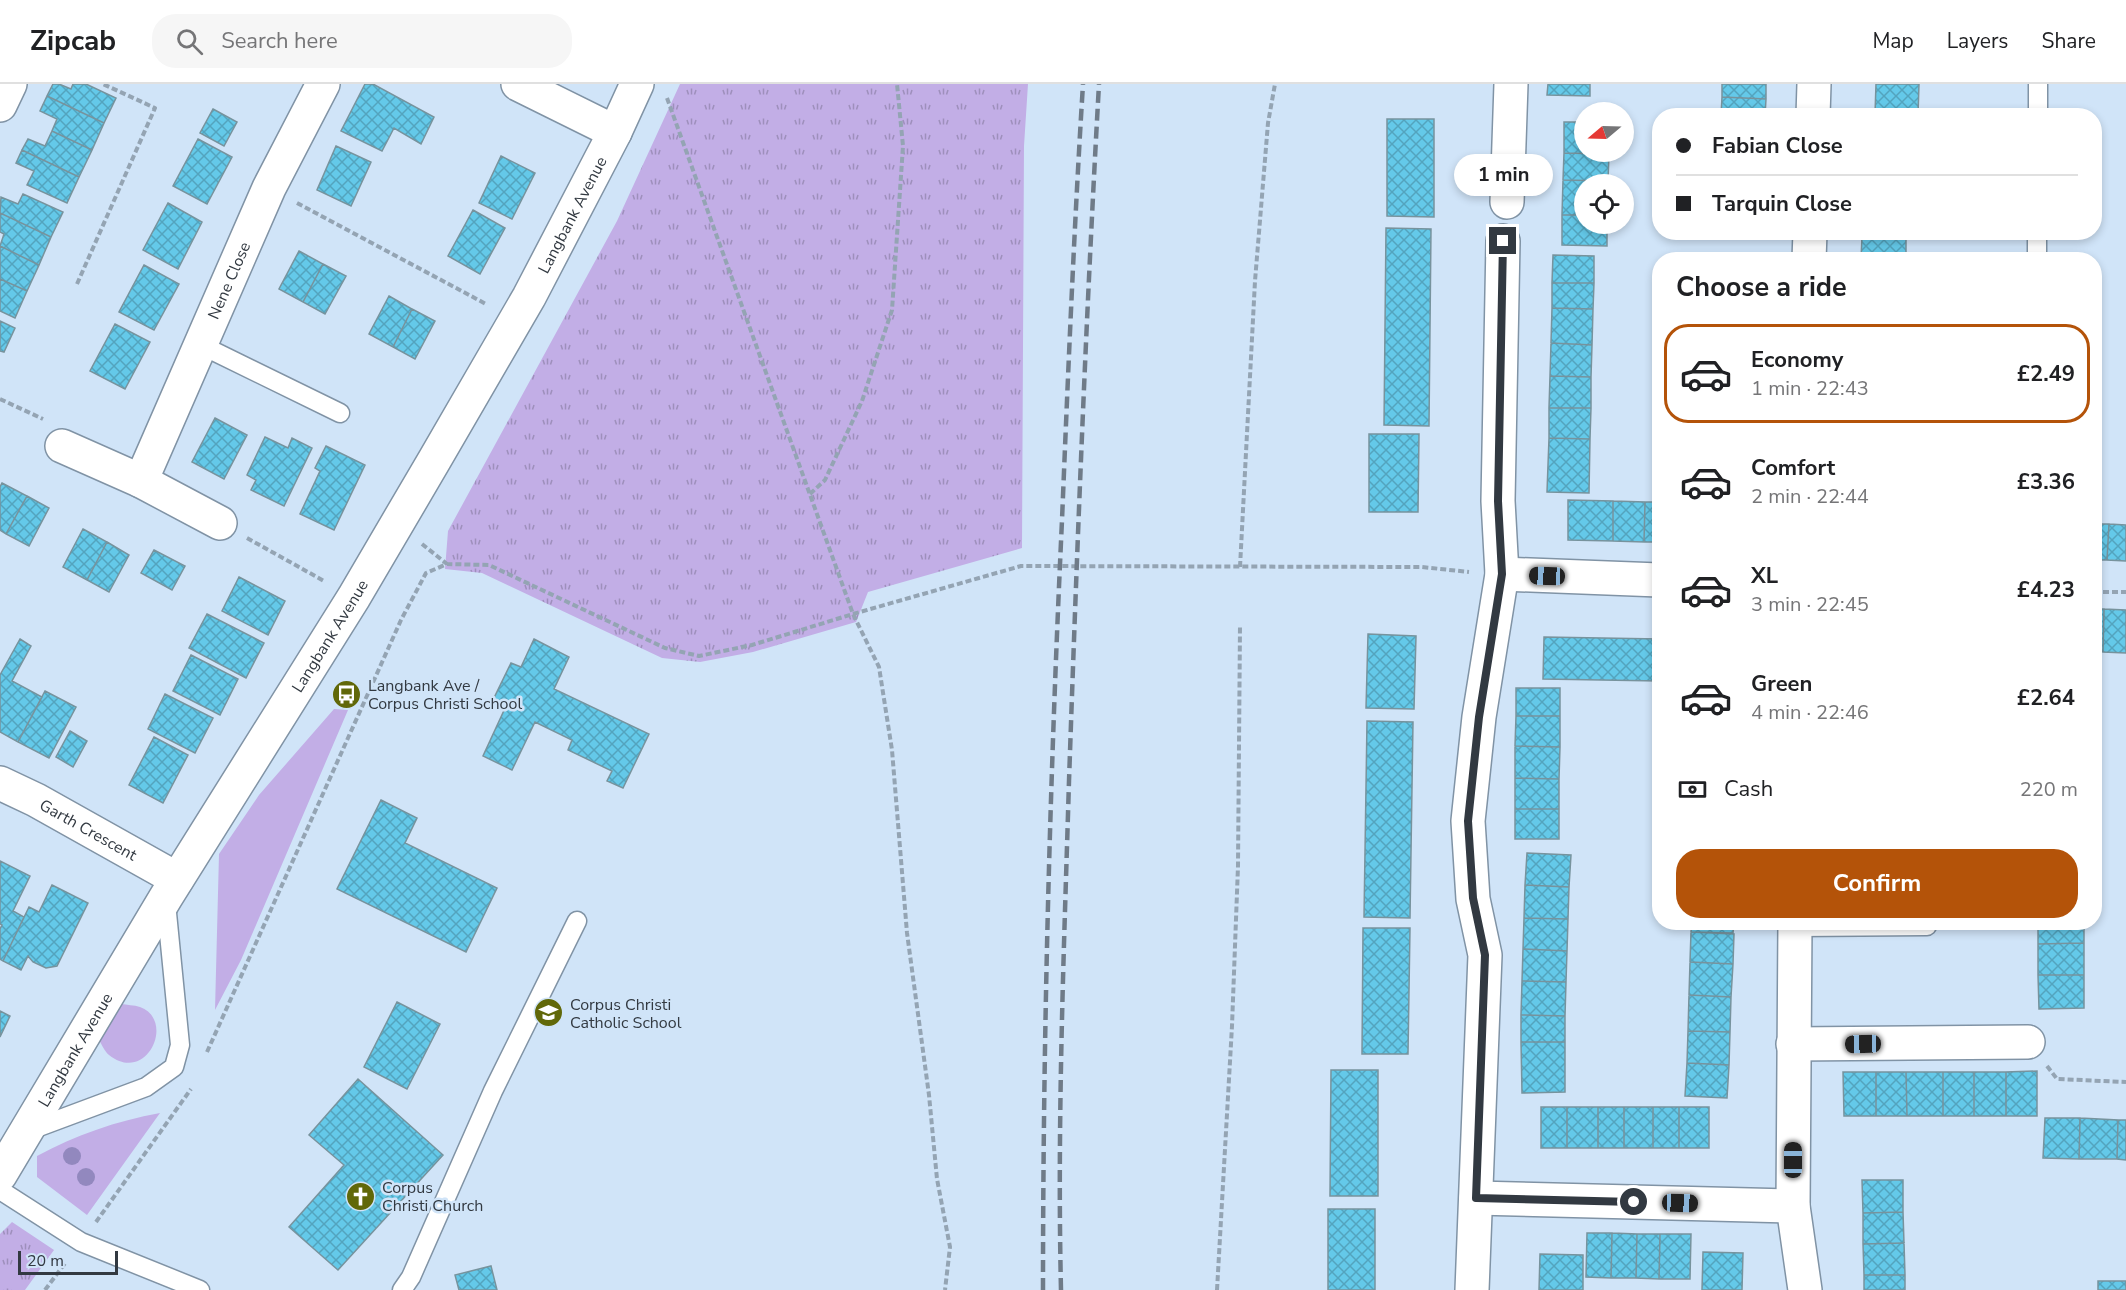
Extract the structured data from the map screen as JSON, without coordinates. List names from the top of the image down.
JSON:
{
  "streets": {
    "street": ["Langbank Avenue", "Nene Close", "Garth Crescent"]
  },
  "crossings": [
    ["Langbank Avenue", "Garth Crescent"]
  ],
  "places": {
    "bus stop": ["Langbank Ave / Corpus Christi School"],
    "school or university": ["Corpus Christi Catholic School"],
    "church": ["Corpus Christi Church"]
  },
  "scale_bar": "20 m",
  "north": "left",
  "page": {
    "header": "Zipcab",
    "search": "Search here",
    "nav": ["Map", "Layers", "Share"],
    "banner": ["Fabian Close", "Tarquin Close"],
    "bubble": "1 min",
    "heading": "Choose a ride",
    "list": [
      {
        "name": "Economy",
        "note": "1 min · 22:43",
        "value": "£2.49"
      },
      {
        "name": "Comfort",
        "note": "2 min · 22:44",
        "value": "£3.36"
      },
      {
        "name": "XL",
        "note": "3 min · 22:45",
        "value": "£4.23"
      },
      {
        "name": "Green",
        "note": "4 min · 22:46",
        "value": "£2.64"
      }
    ],
    "pay": ["Cash", "220 m"],
    "buttons": "Confirm",
    "scale": "20 m"
  }
}
